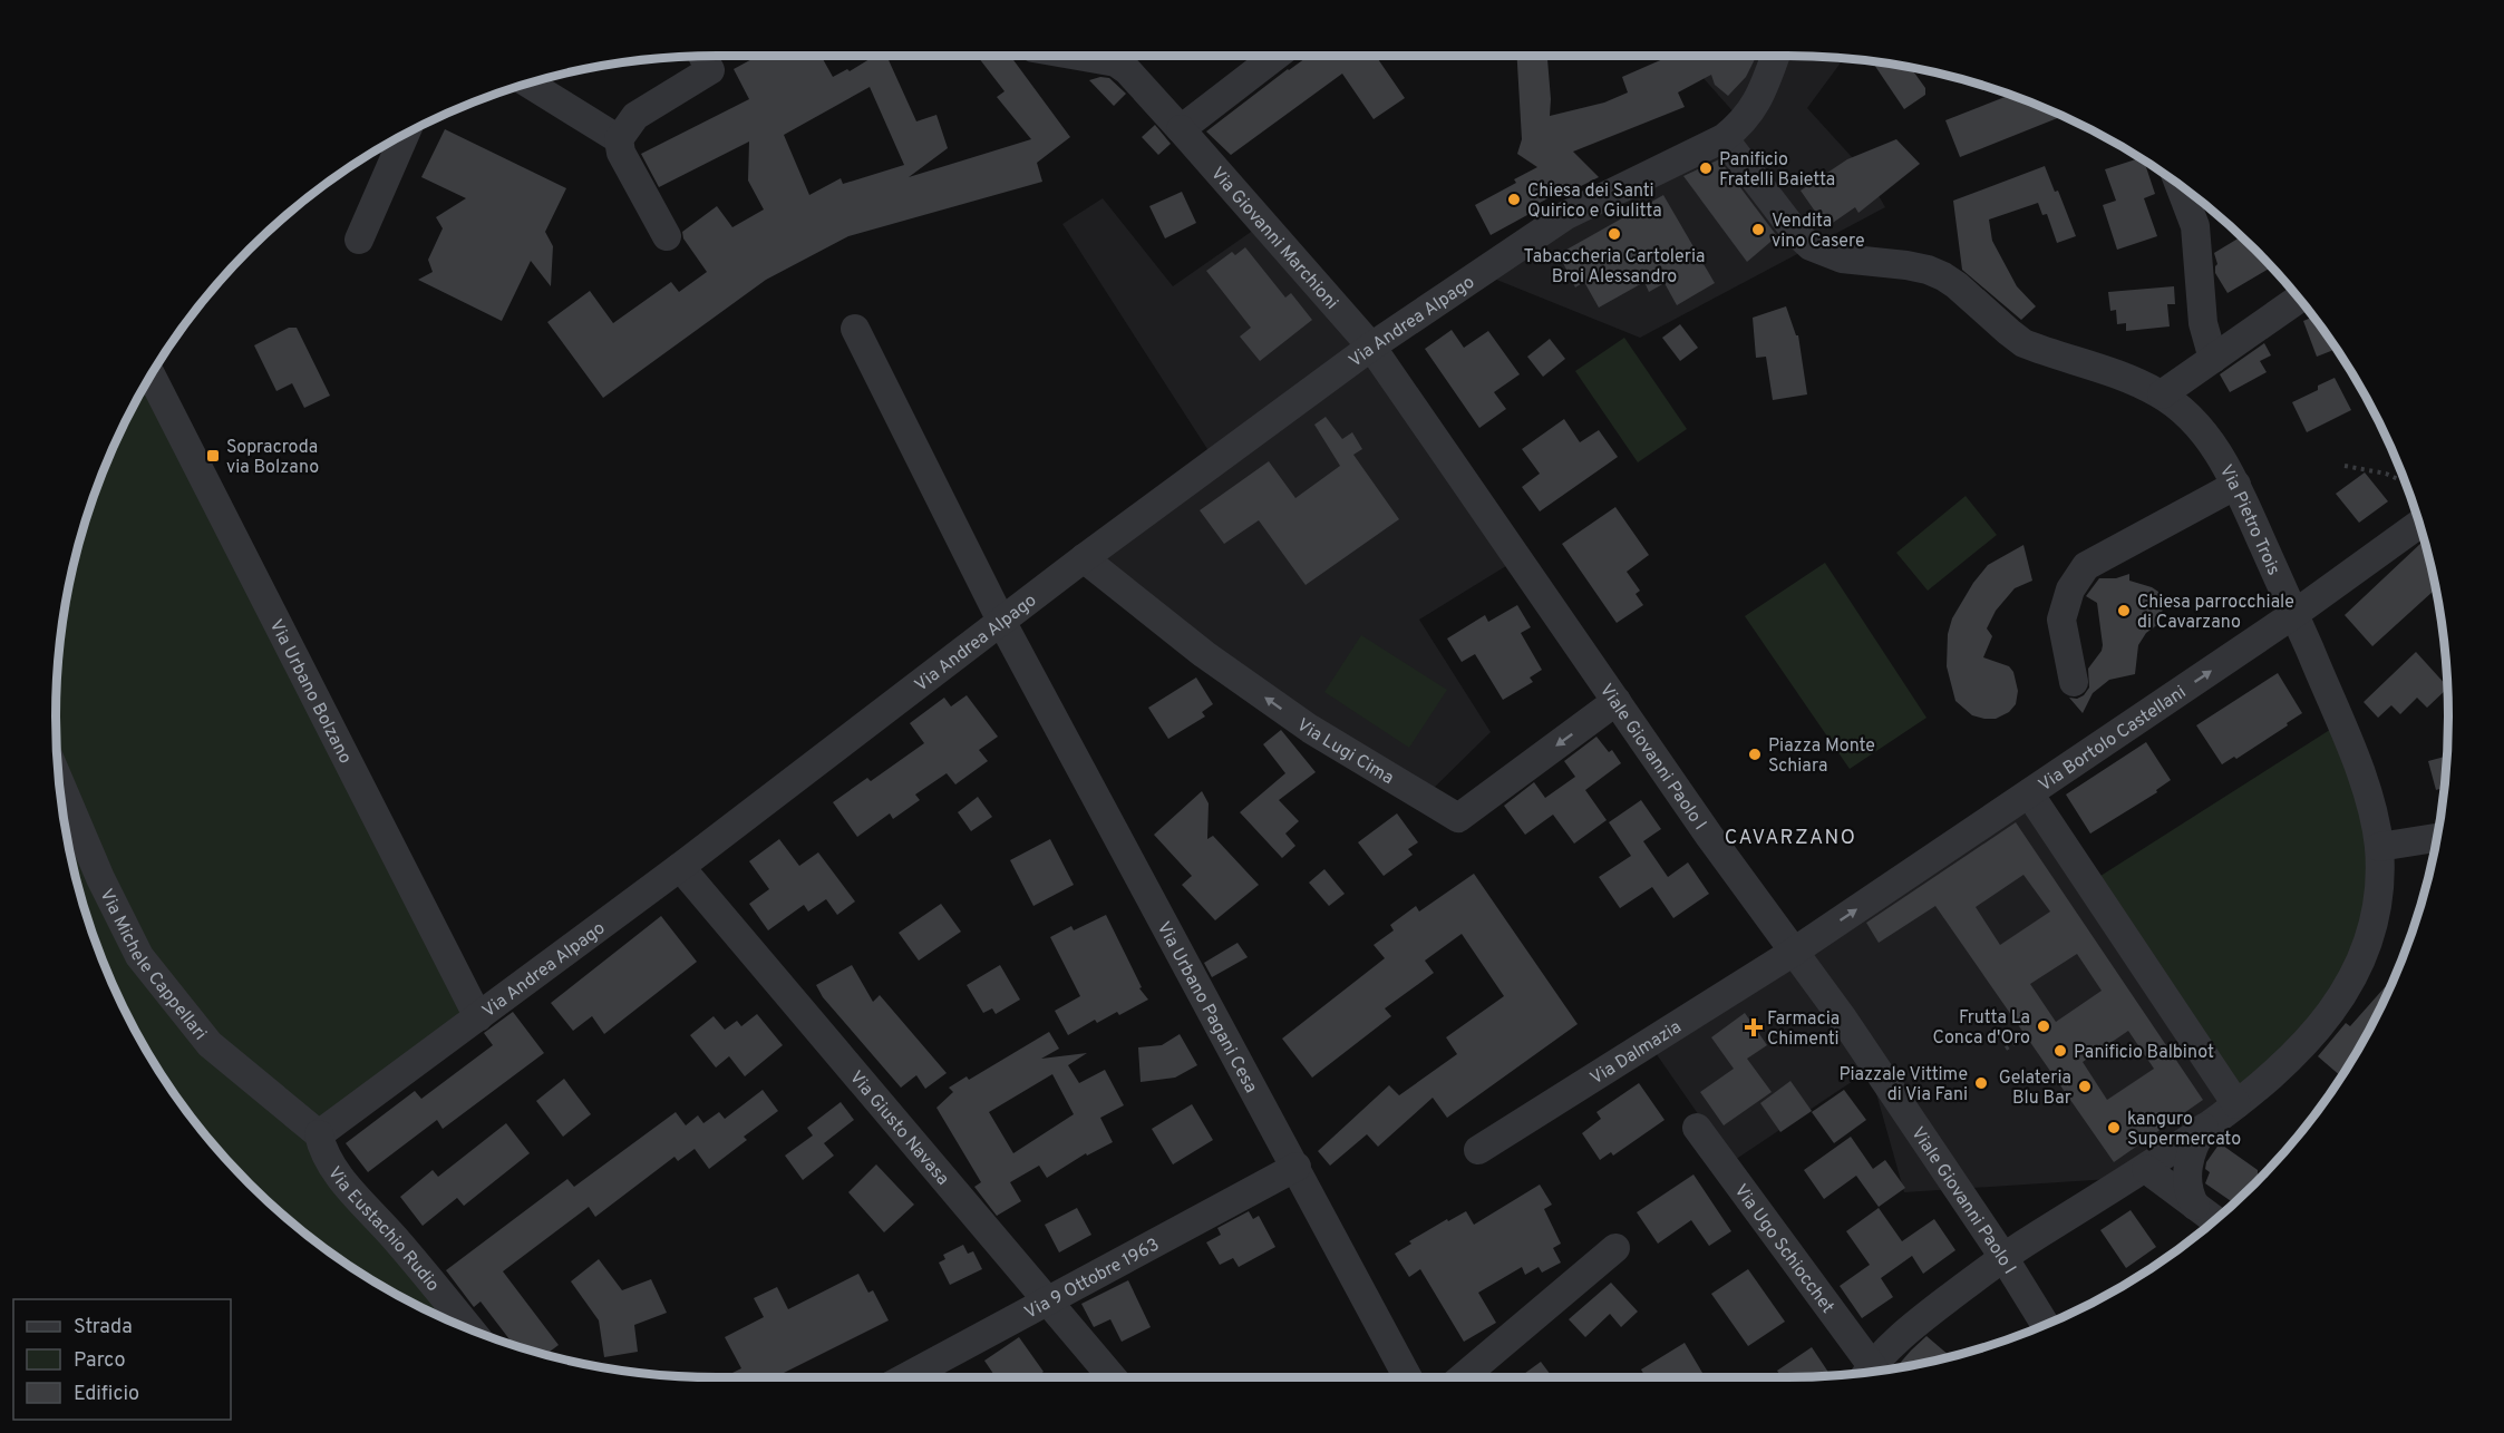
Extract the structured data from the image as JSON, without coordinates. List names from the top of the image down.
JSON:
{
  "streets": {
    "street": [
      "Via Giovanni Marchioni",
      "Via Andrea Alpago",
      "Via Pietro Trois",
      "Via Urbano Bolzano",
      "Via Bortolo Castellani",
      "Via Lugi Cima",
      "Viale Giovanni Paolo I",
      "Via Michele Cappellari",
      "Via Urbano Pagani Cesa",
      "Via Dalmazia",
      "Via Giusto Navasa",
      "Via Eustachio Rudio",
      "Via Ugo Schiocchet",
      "Via 9 Ottobre 1963"
    ]
  },
  "crossings": [
    ["Via Giovanni Marchioni", "Via Andrea Alpago"],
    ["Via Giovanni Marchioni", "Viale Giovanni Paolo I"],
    ["Via Andrea Alpago", "Via Pietro Trois"],
    ["Via Andrea Alpago", "Via Urbano Bolzano"],
    ["Via Andrea Alpago", "Via Lugi Cima"],
    ["Via Andrea Alpago", "Viale Giovanni Paolo I"],
    ["Via Andrea Alpago", "Via Michele Cappellari"],
    ["Via Andrea Alpago", "Via Urbano Pagani Cesa"],
    ["Via Andrea Alpago", "Via Giusto Navasa"],
    ["Via Andrea Alpago", "Via Eustachio Rudio"],
    ["Via Pietro Trois", "Via Bortolo Castellani"],
    ["Via Pietro Trois", "Viale Giovanni Paolo I"],
    ["Via Pietro Trois", "Via Ugo Schiocchet"],
    ["Via Bortolo Castellani", "Viale Giovanni Paolo I"],
    ["Via Bortolo Castellani", "Via Dalmazia"],
    ["Via Lugi Cima", "Viale Giovanni Paolo I"],
    ["Viale Giovanni Paolo I", "Via Dalmazia"],
    ["Viale Giovanni Paolo I", "Via Ugo Schiocchet"],
    ["Via Michele Cappellari", "Via Eustachio Rudio"],
    ["Via Urbano Pagani Cesa", "Via 9 Ottobre 1963"],
    ["Via Giusto Navasa", "Via 9 Ottobre 1963"]
  ],
  "one_way": ["Via Bortolo Castellani", "Via Lugi Cima"],
  "districts": ["CAVARZANO"],
  "places": {
    "other": [
      "Panificio Fratelli Baietta",
      "Chiesa dei Santi Quirico e Giulitta",
      "Vendita vino Casere",
      "Tabaccheria Cartoleria Broi Alessandro",
      "Chiesa parrocchiale di Cavarzano",
      "Piazza Monte Schiara",
      "Frutta La Conca d'Oro",
      "Panificio Balbinot",
      "Piazzale Vittime di Via Fani",
      "Gelateria Blu Bar",
      "kanguro Supermercato"
    ],
    "transit": ["Sopracroda via Bolzano"],
    "health": ["Farmacia Chimenti"]
  },
  "legend": ["Strada", "Parco", "Edificio"]
}
